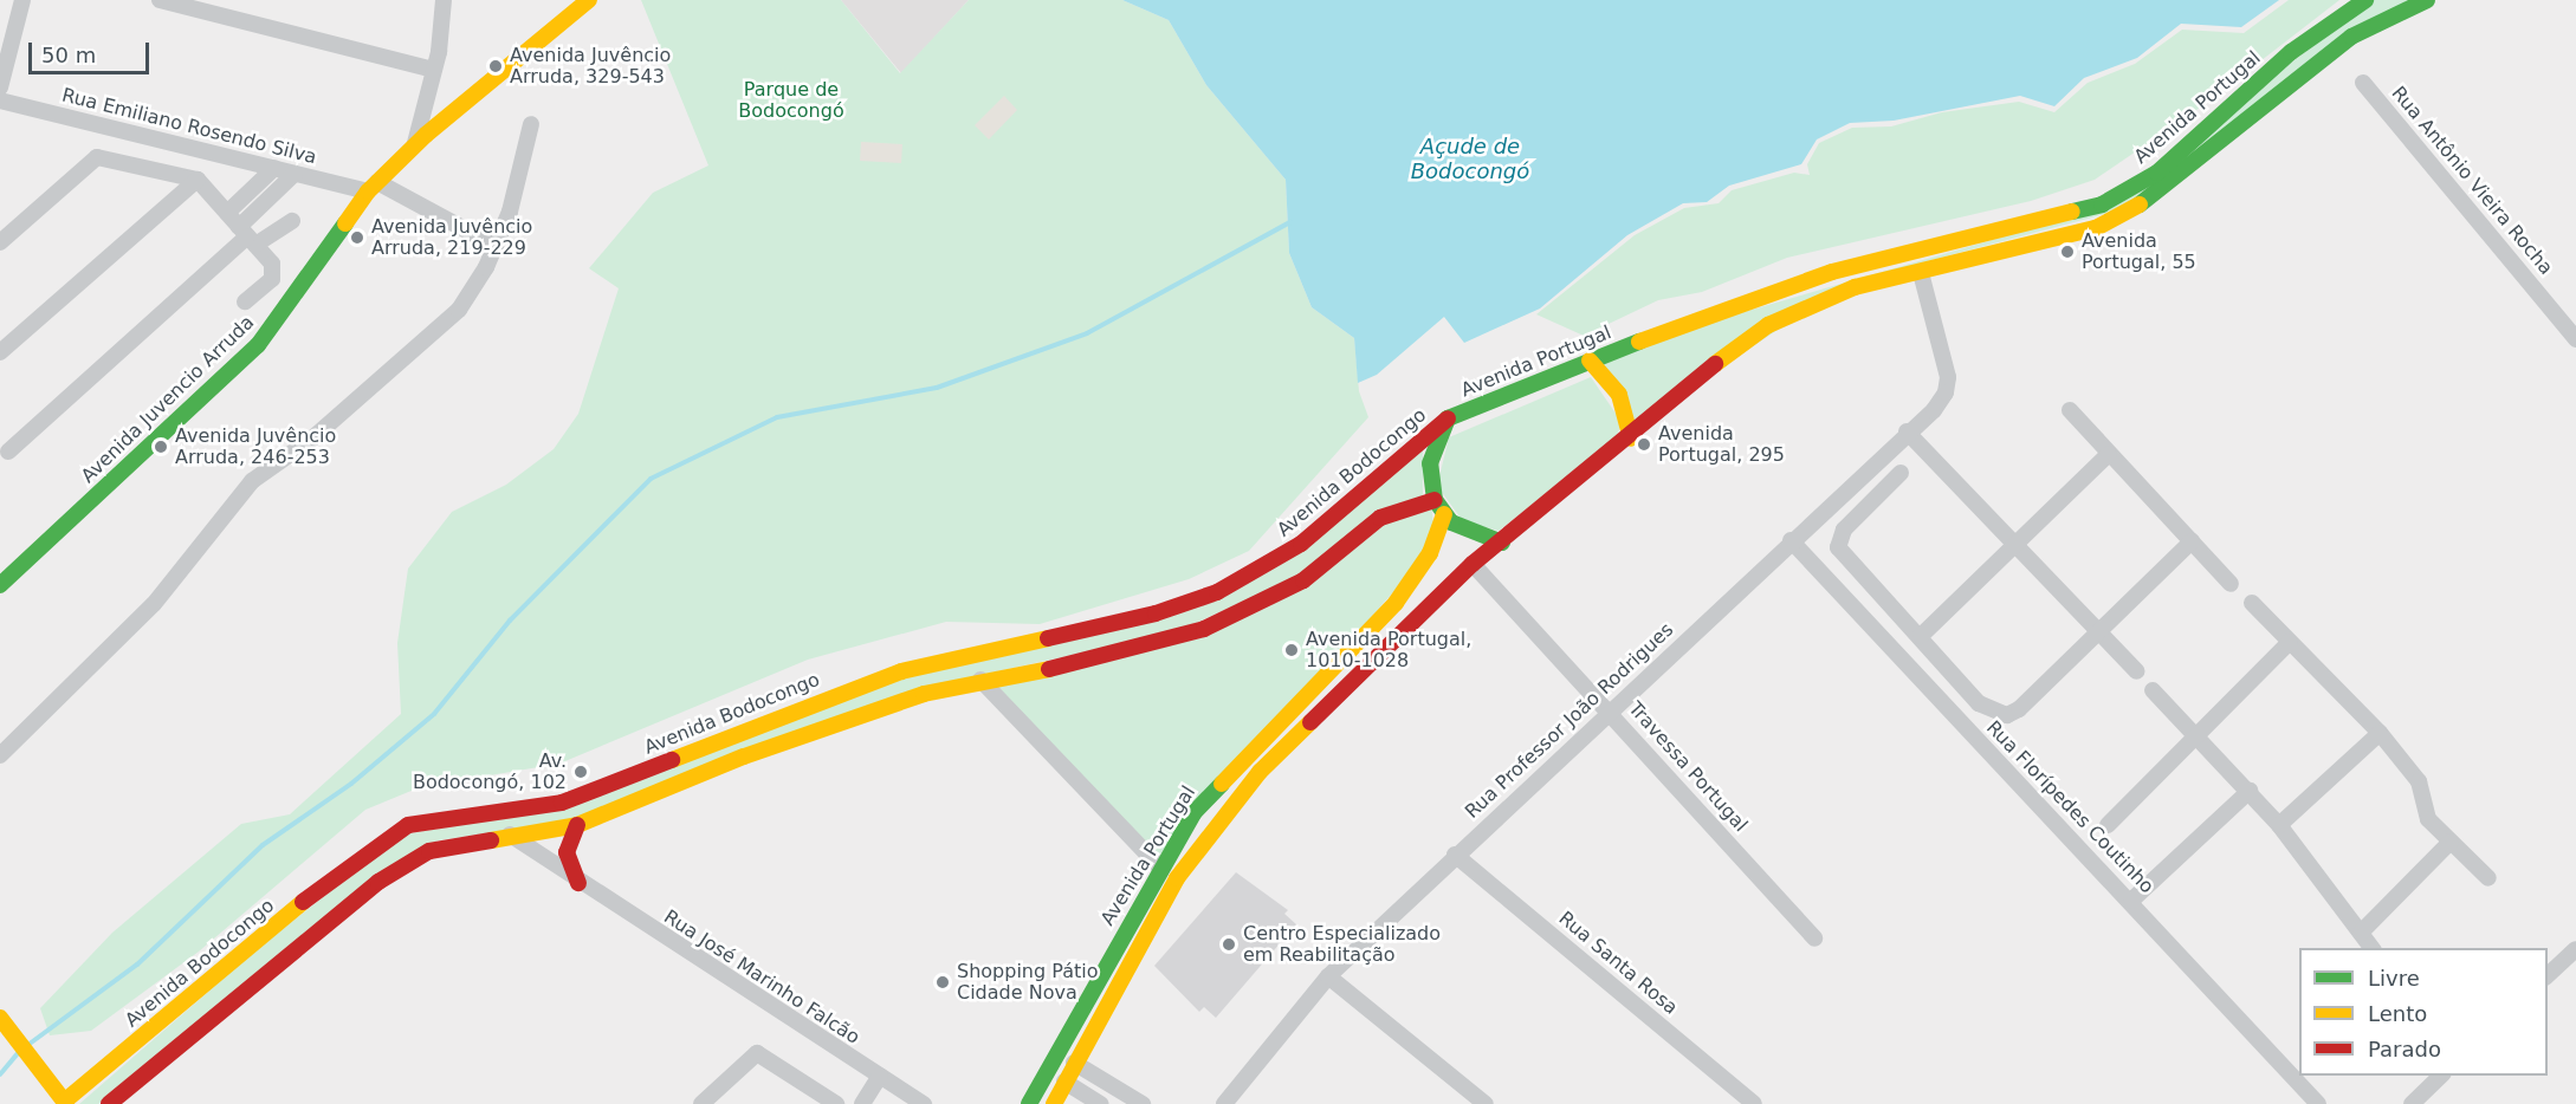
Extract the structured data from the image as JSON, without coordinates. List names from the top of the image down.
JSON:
{
  "streets": {
    "street": [
      "Avenida Portugal",
      "Rua Emiliano Rosendo Silva",
      "Rua Antônio Vieira Rocha",
      "Avenida Juvencio Arruda",
      "Avenida Bodocongo",
      "Rua Professor João Rodrigues",
      "Travessa Portugal",
      "Rua Florípedes Coutinho",
      "Rua Santa Rosa",
      "Rua José Marinho Falcão"
    ]
  },
  "crossings": [
    ["Avenida Portugal", "Avenida Bodocongo"],
    ["Avenida Portugal", "Rua Professor João Rodrigues"],
    ["Avenida Portugal", "Travessa Portugal"],
    ["Rua Emiliano Rosendo Silva", "Avenida Juvencio Arruda"],
    ["Rua Professor João Rodrigues", "Travessa Portugal"],
    ["Rua Professor João Rodrigues", "Rua Florípedes Coutinho"],
    ["Rua Professor João Rodrigues", "Rua Santa Rosa"]
  ],
  "water": ["Açude de Bodocongó"],
  "parks": ["Parque de Bodocongó"],
  "places": [
    "Avenida Juvêncio Arruda, 329-543",
    "Avenida Juvêncio Arruda, 219-229",
    "Avenida Portugal, 55",
    "Avenida Portugal, 295",
    "Avenida Juvêncio Arruda, 246-253",
    "Avenida Portugal, 1010-1028",
    "Av. Bodocongó, 102",
    "Centro Especializado em Reabilitação",
    "Shopping Pátio Cidade Nova"
  ],
  "legend": ["Livre", "Lento", "Parado"],
  "scale_bar": "50 m"
}
